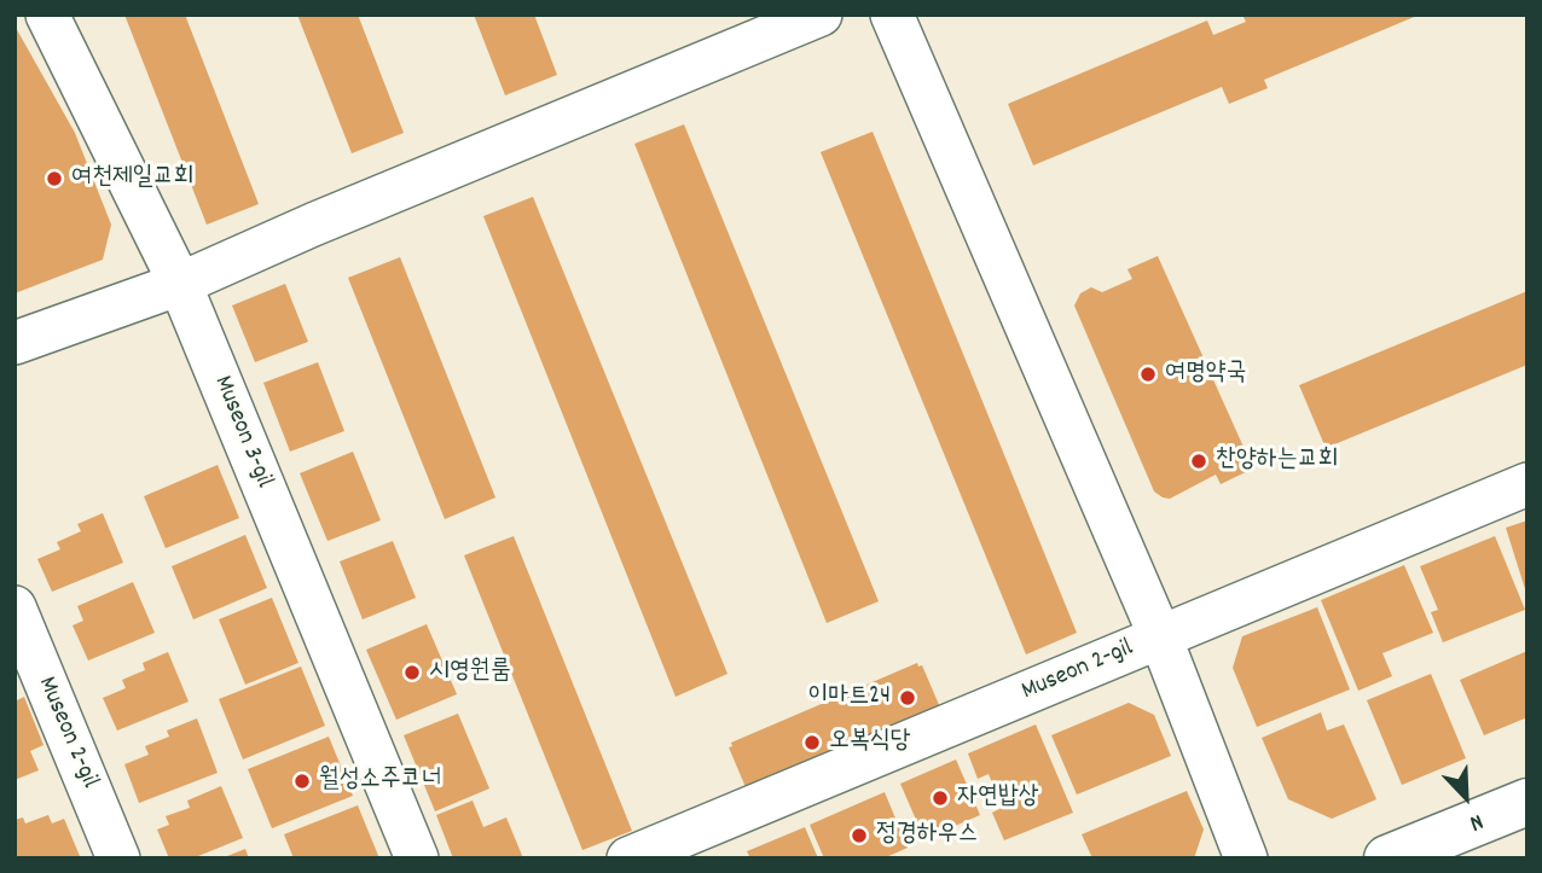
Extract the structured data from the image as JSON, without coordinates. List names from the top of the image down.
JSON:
{
  "streets": {
    "street": ["Museon 3-gil", "Museon 2-gil"]
  },
  "places": [
    "여천제일교회",
    "여명약국",
    "찬양하는교회",
    "시영원룸",
    "이마트24",
    "오복식당",
    "월성소주코너",
    "자연밥상",
    "정경하우스"
  ],
  "north": "bottom right"
}
